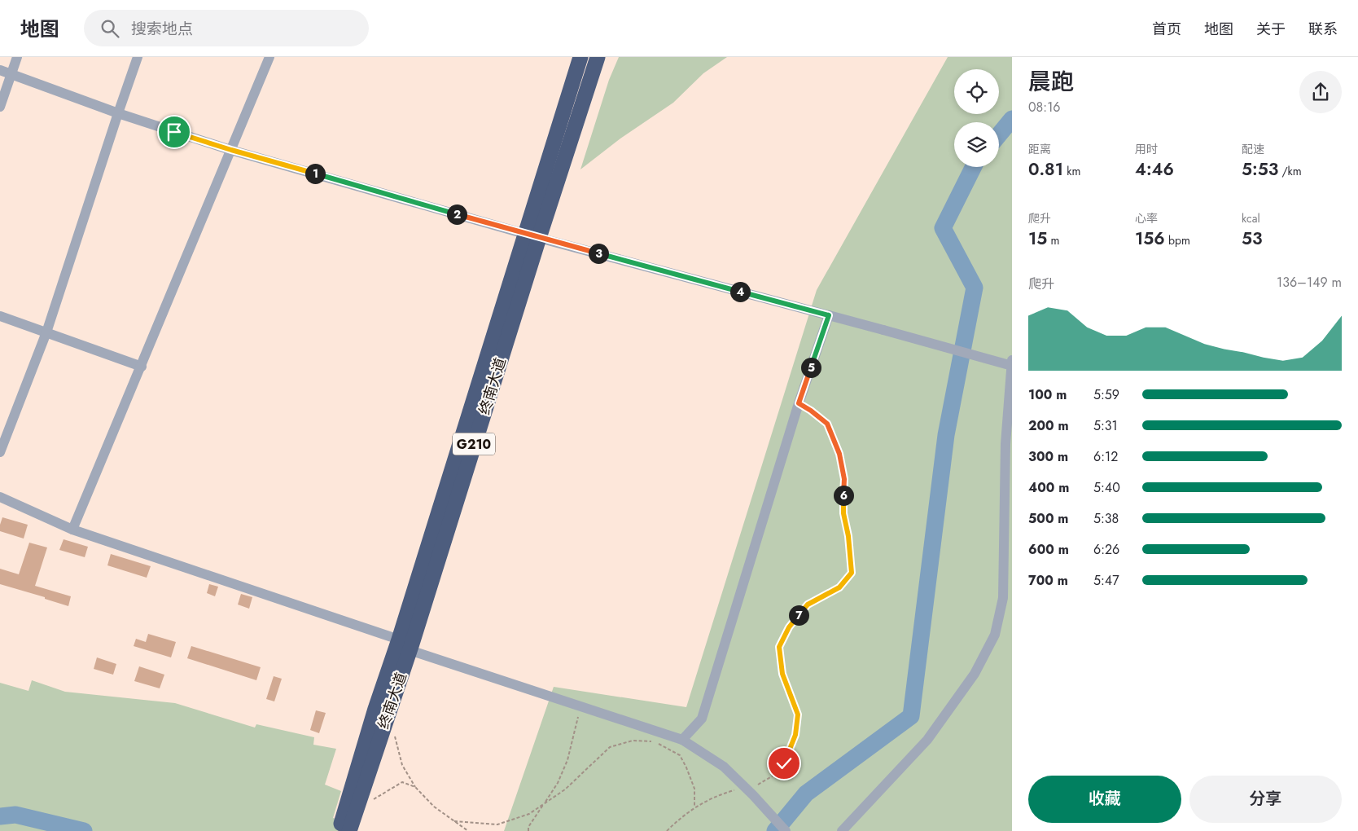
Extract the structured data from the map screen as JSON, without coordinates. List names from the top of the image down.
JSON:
{
  "streets": {
    "highway": ["终南大道", "G210"]
  },
  "page": {
    "header": "地图",
    "search": "搜索地点",
    "nav": [
      "首页",
      "地图",
      "关于",
      "联系"
    ],
    "heading": ["晨跑", "08:16"],
    "stats": [
      ["距离", "0.81 km"],
      ["用时", "4:46"],
      ["配速", "5:53 /km"],
      ["爬升", "15 m"],
      ["心率", "156 bpm"],
      ["kcal", "53"]
    ],
    "pins": [
      "1",
      "2",
      "3",
      "4",
      "5",
      "6",
      "7"
    ],
    "chart": ["爬升", "136–149 m"],
    "list": [
      {
        "name": "100 m",
        "note": "5:59"
      },
      {
        "name": "200 m",
        "note": "5:31"
      },
      {
        "name": "300 m",
        "note": "6:12"
      },
      {
        "name": "400 m",
        "note": "5:40"
      },
      {
        "name": "500 m",
        "note": "5:38"
      },
      {
        "name": "600 m",
        "note": "6:26"
      },
      {
        "name": "700 m",
        "note": "5:47"
      }
    ],
    "buttons": ["收藏", "分享"]
  }
}
